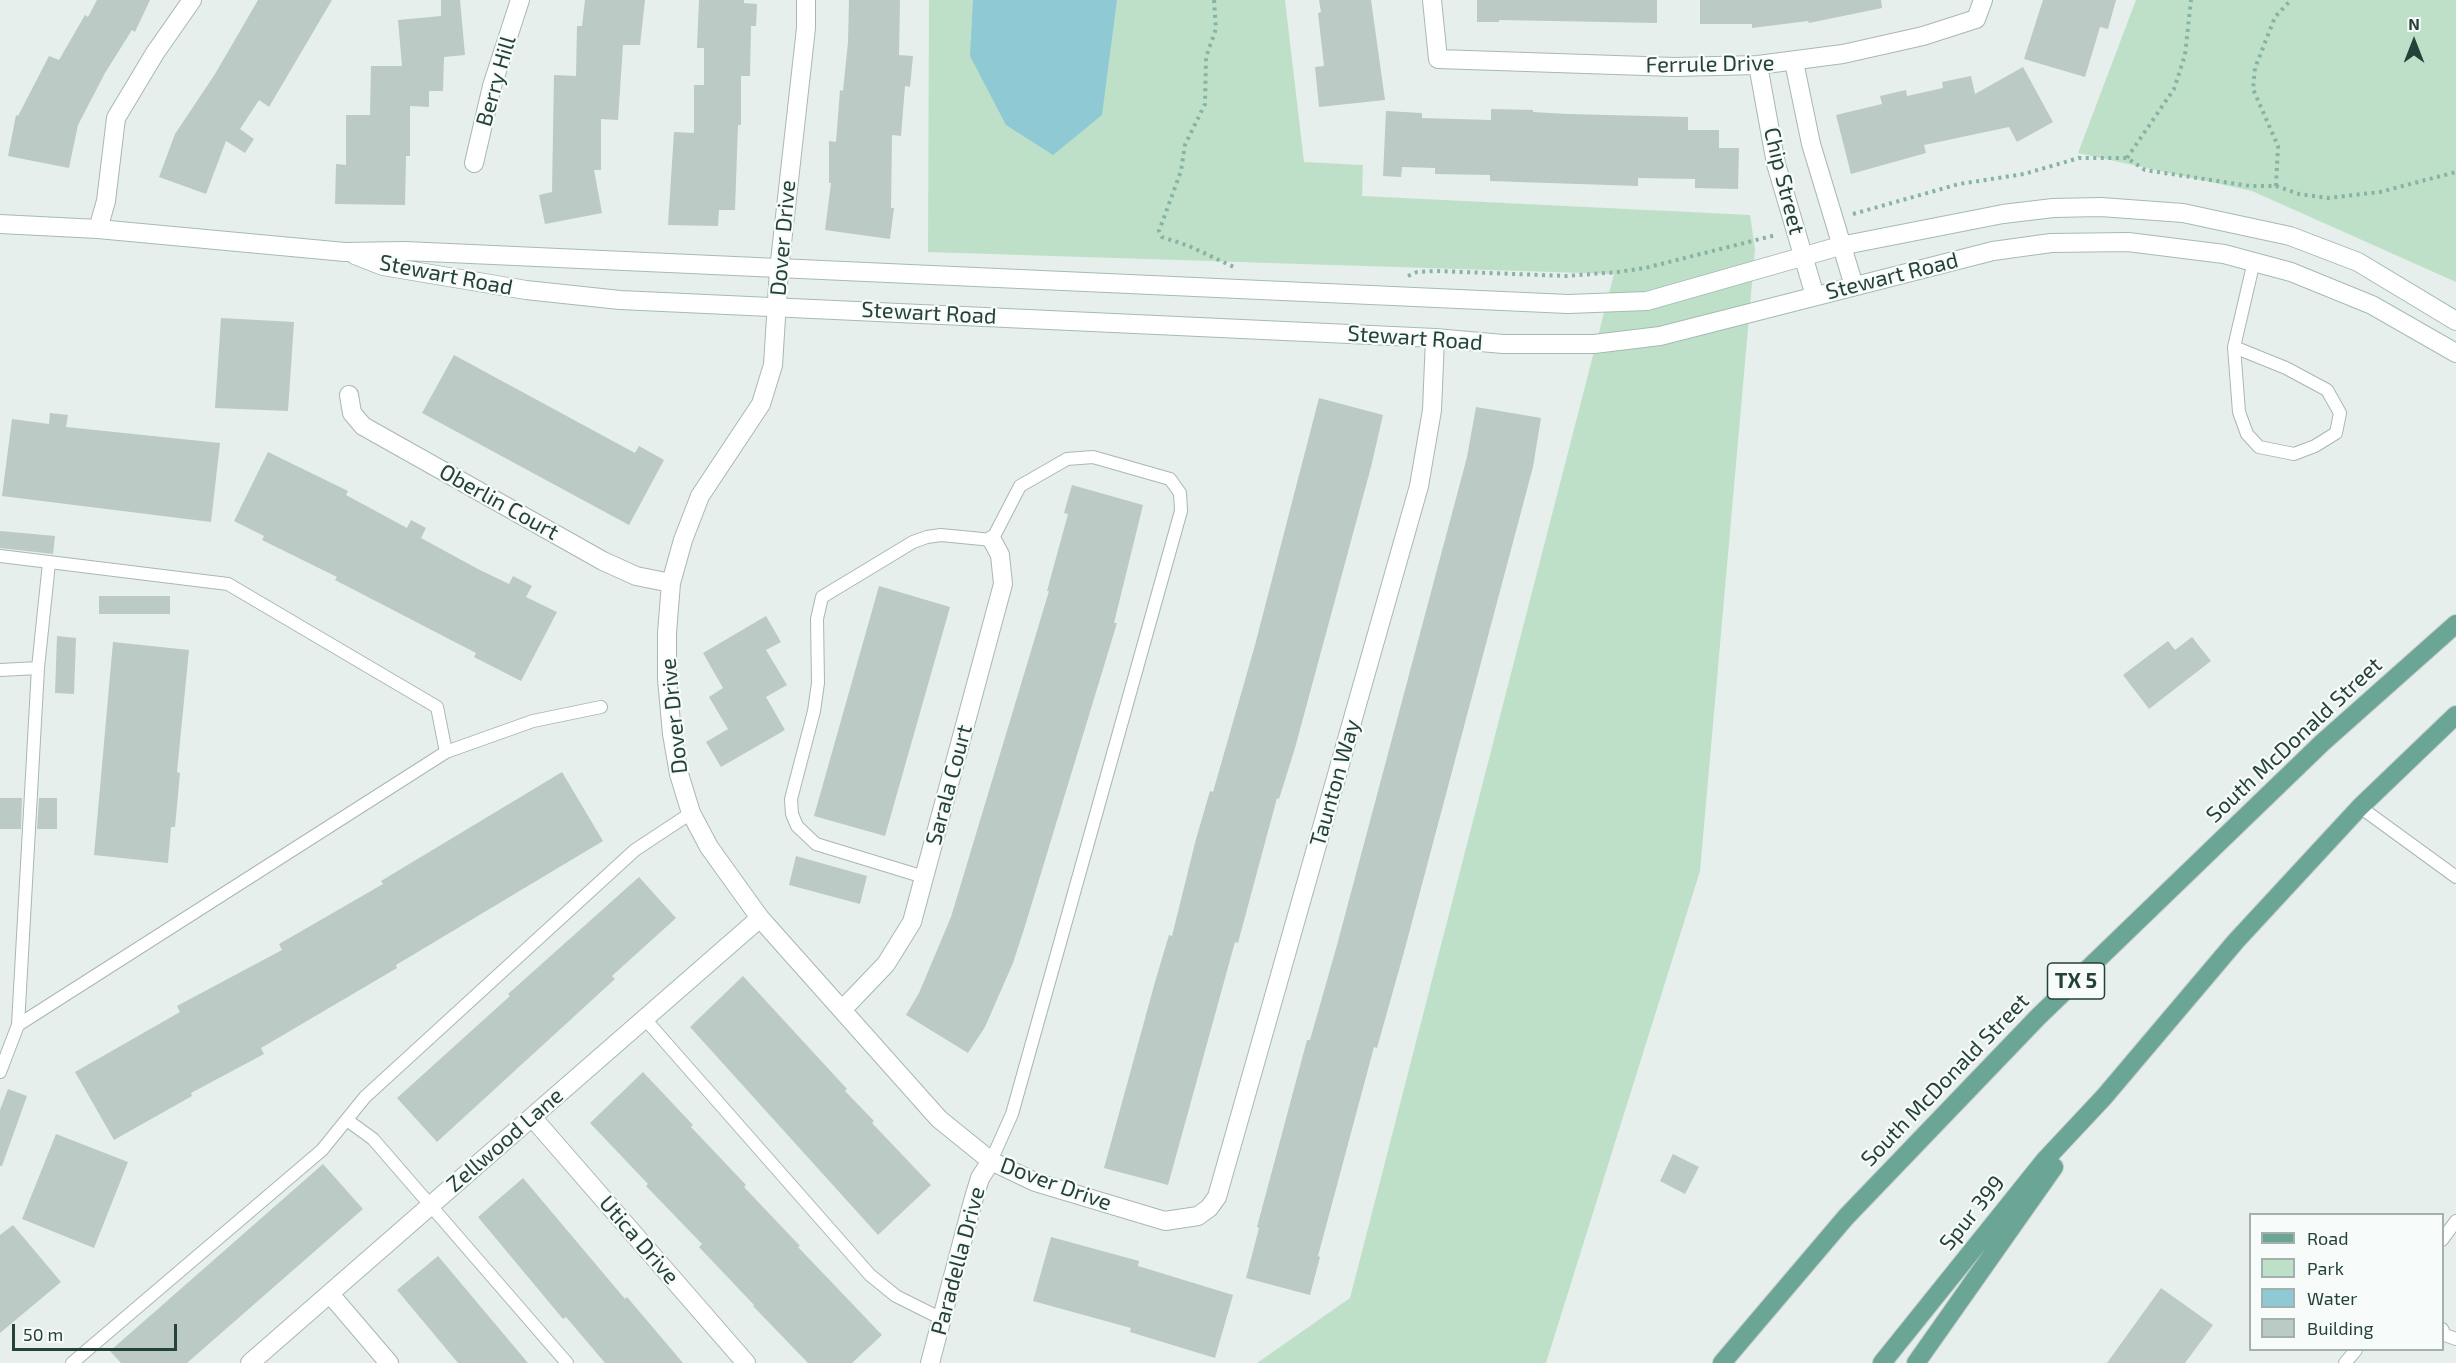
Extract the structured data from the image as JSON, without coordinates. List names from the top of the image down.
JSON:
{
  "streets": {
    "main road": ["South McDonald Street", "TX 5", "Spur 399"],
    "street": [
      "Ferrule Drive",
      "Berry Hill",
      "Chip Street",
      "Dover Drive",
      "Stewart Road",
      "Oberlin Court",
      "Taunton Way",
      "Sarala Court",
      "Zellwood Lane",
      "Utica Drive",
      "Paradella Drive"
    ]
  },
  "crossings": [
    ["Ferrule Drive", "Chip Street"],
    ["Chip Street", "Stewart Road"],
    ["Dover Drive", "Stewart Road"],
    ["Dover Drive", "Oberlin Court"],
    ["Dover Drive", "Taunton Way"],
    ["Dover Drive", "Sarala Court"],
    ["Dover Drive", "Zellwood Lane"],
    ["Dover Drive", "Paradella Drive"],
    ["Stewart Road", "Taunton Way"],
    ["Zellwood Lane", "Utica Drive"]
  ],
  "legend": [
    "Road",
    "Park",
    "Water",
    "Building"
  ],
  "scale_bar": "50 m",
  "north": "top"
}
